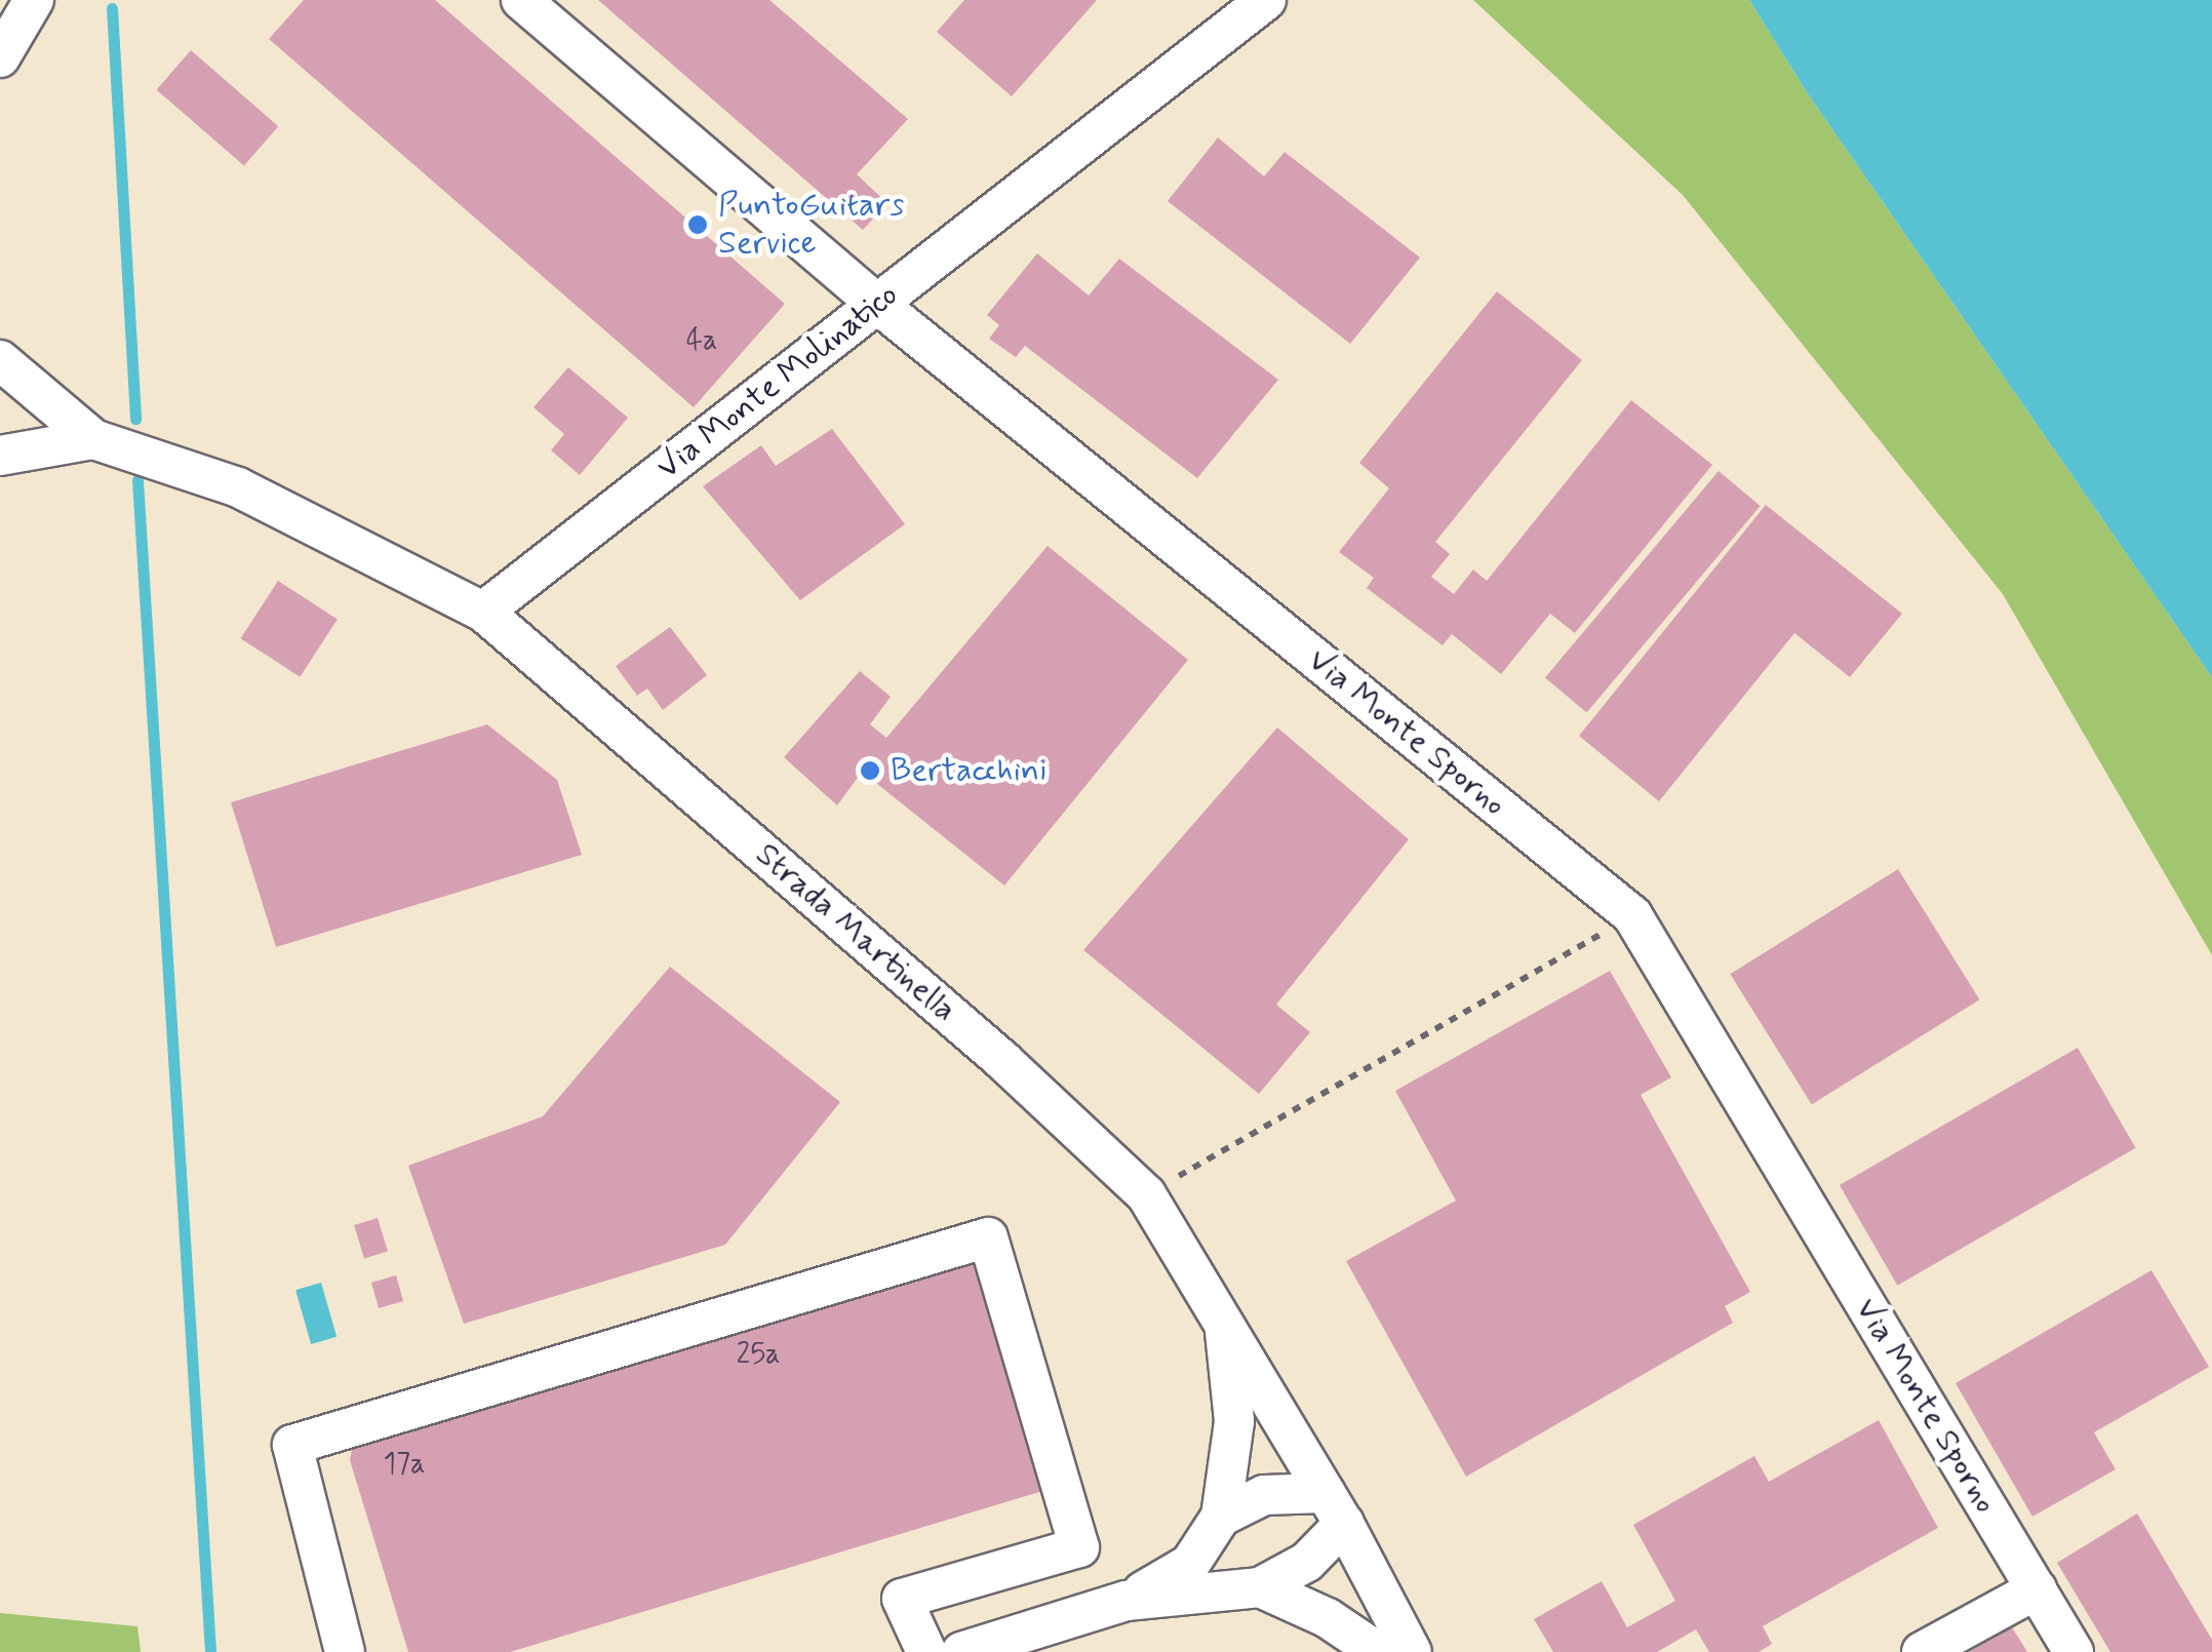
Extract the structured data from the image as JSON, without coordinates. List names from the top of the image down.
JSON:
{
  "streets": {
    "street": ["Via Monte Molinatico", "Via Monte Sporno", "Strada Martinella"]
  },
  "crossings": [
    ["Via Monte Molinatico", "Via Monte Sporno"],
    ["Via Monte Molinatico", "Strada Martinella"]
  ],
  "places": ["PuntoGuitars Service", "Bertacchini"],
  "house_numbers": ["4a", "25a", "17a"]
}
